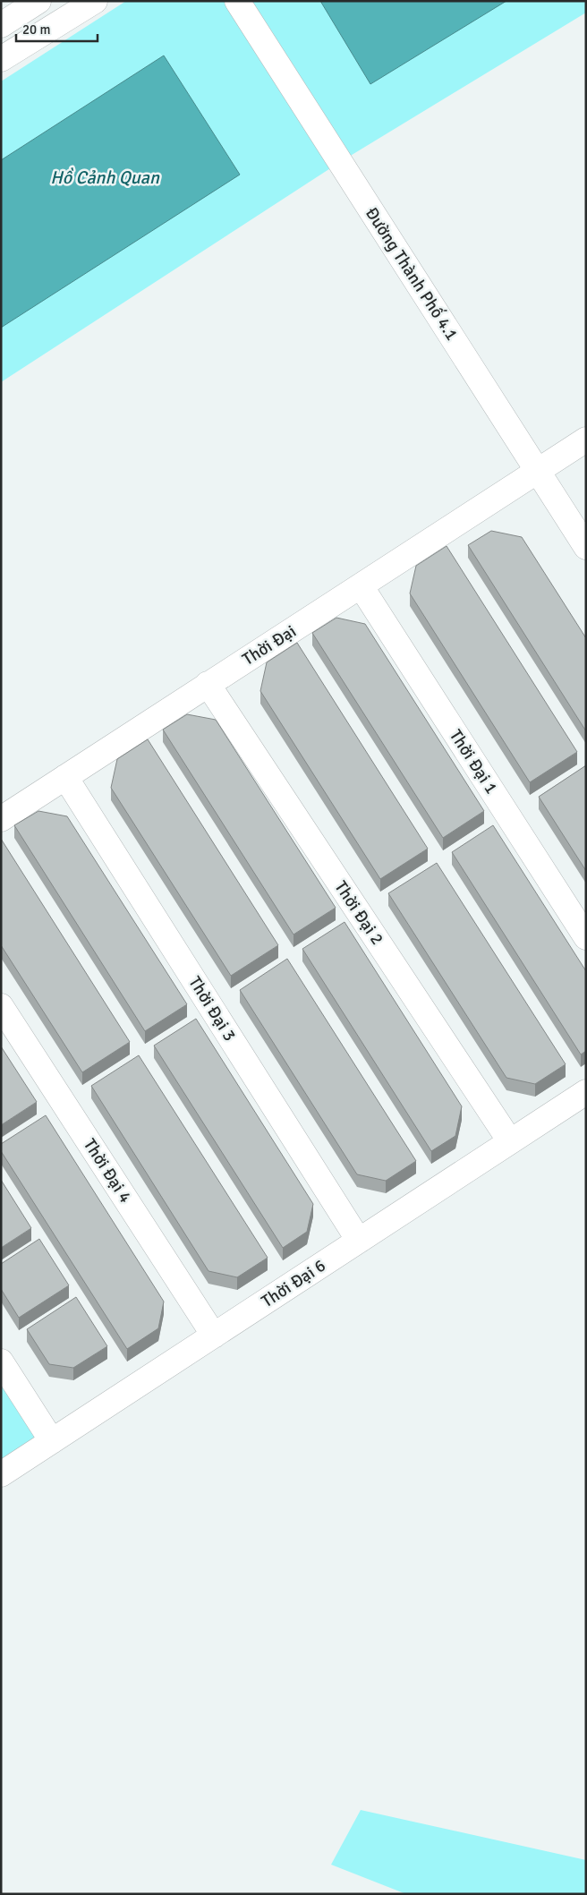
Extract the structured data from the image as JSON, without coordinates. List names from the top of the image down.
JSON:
{
  "streets": {
    "main road": [
      "Đường Thành Phố 4.1",
      "Thời Đại",
      "Thời Đại 1",
      "Thời Đại 2",
      "Thời Đại 3",
      "Thời Đại 4",
      "Thời Đại 6"
    ]
  },
  "crossings": [
    ["Đường Thành Phố 4.1", "Thời Đại"],
    ["Thời Đại", "Thời Đại 1"],
    ["Thời Đại", "Thời Đại 2"],
    ["Thời Đại", "Thời Đại 3"],
    ["Thời Đại 2", "Thời Đại 6"],
    ["Thời Đại 3", "Thời Đại 6"],
    ["Thời Đại 4", "Thời Đại 6"]
  ],
  "water": ["Hồ Cảnh Quan"],
  "scale_bar": "20 m"
}
